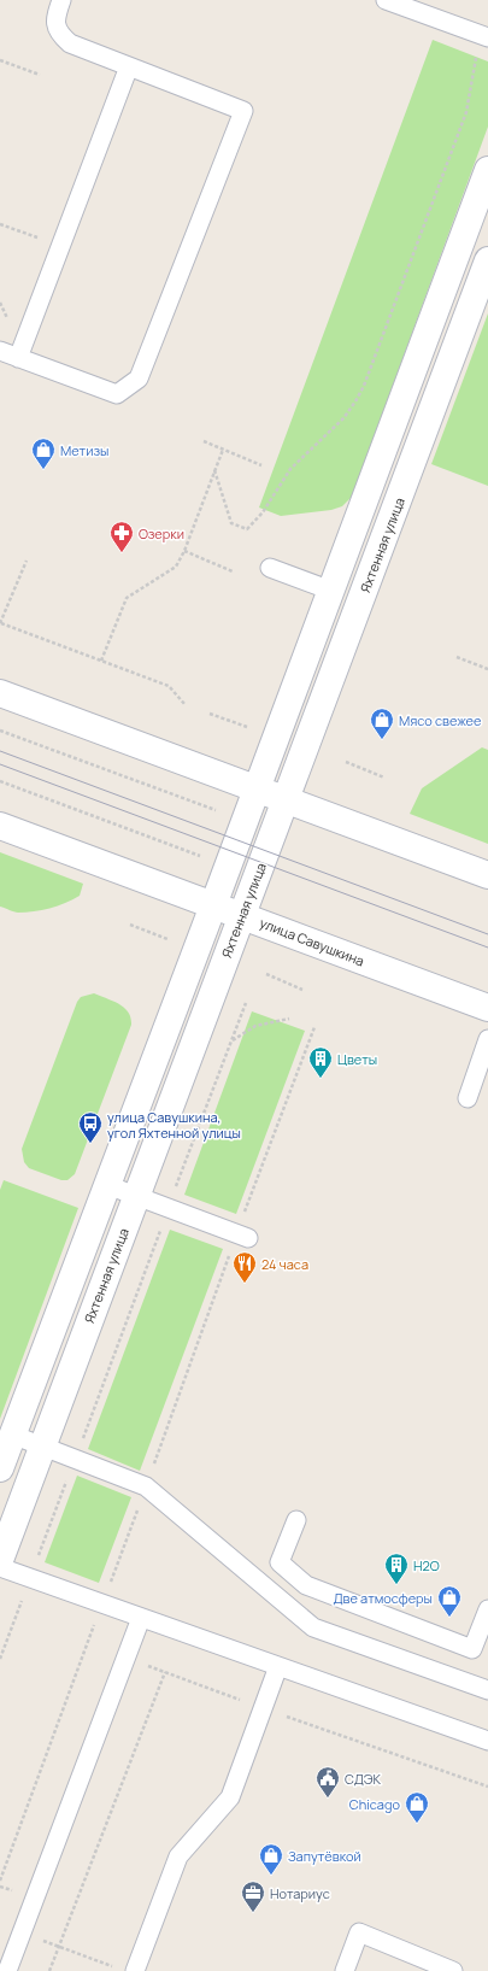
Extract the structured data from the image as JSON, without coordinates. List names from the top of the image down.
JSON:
{
  "streets": {
    "street": ["Яхтенная улица", "улица Савушкина"]
  },
  "crossings": [
    ["Яхтенная улица", "улица Савушкина"]
  ],
  "places": {
    "shop": [
      "Метизы",
      "Мясо свежее",
      "Две атмосферы",
      "Chicago",
      "Запутёвкой"
    ],
    "pharmacy": ["Озерки"],
    "building": ["Цветы", "H2O"],
    "bus stop": ["улица Савушкина, угол Яхтенной улицы"],
    "restaurant": ["24 часа"],
    "public building": ["СДЭК"],
    "office": ["Нотариус"]
  }
}
